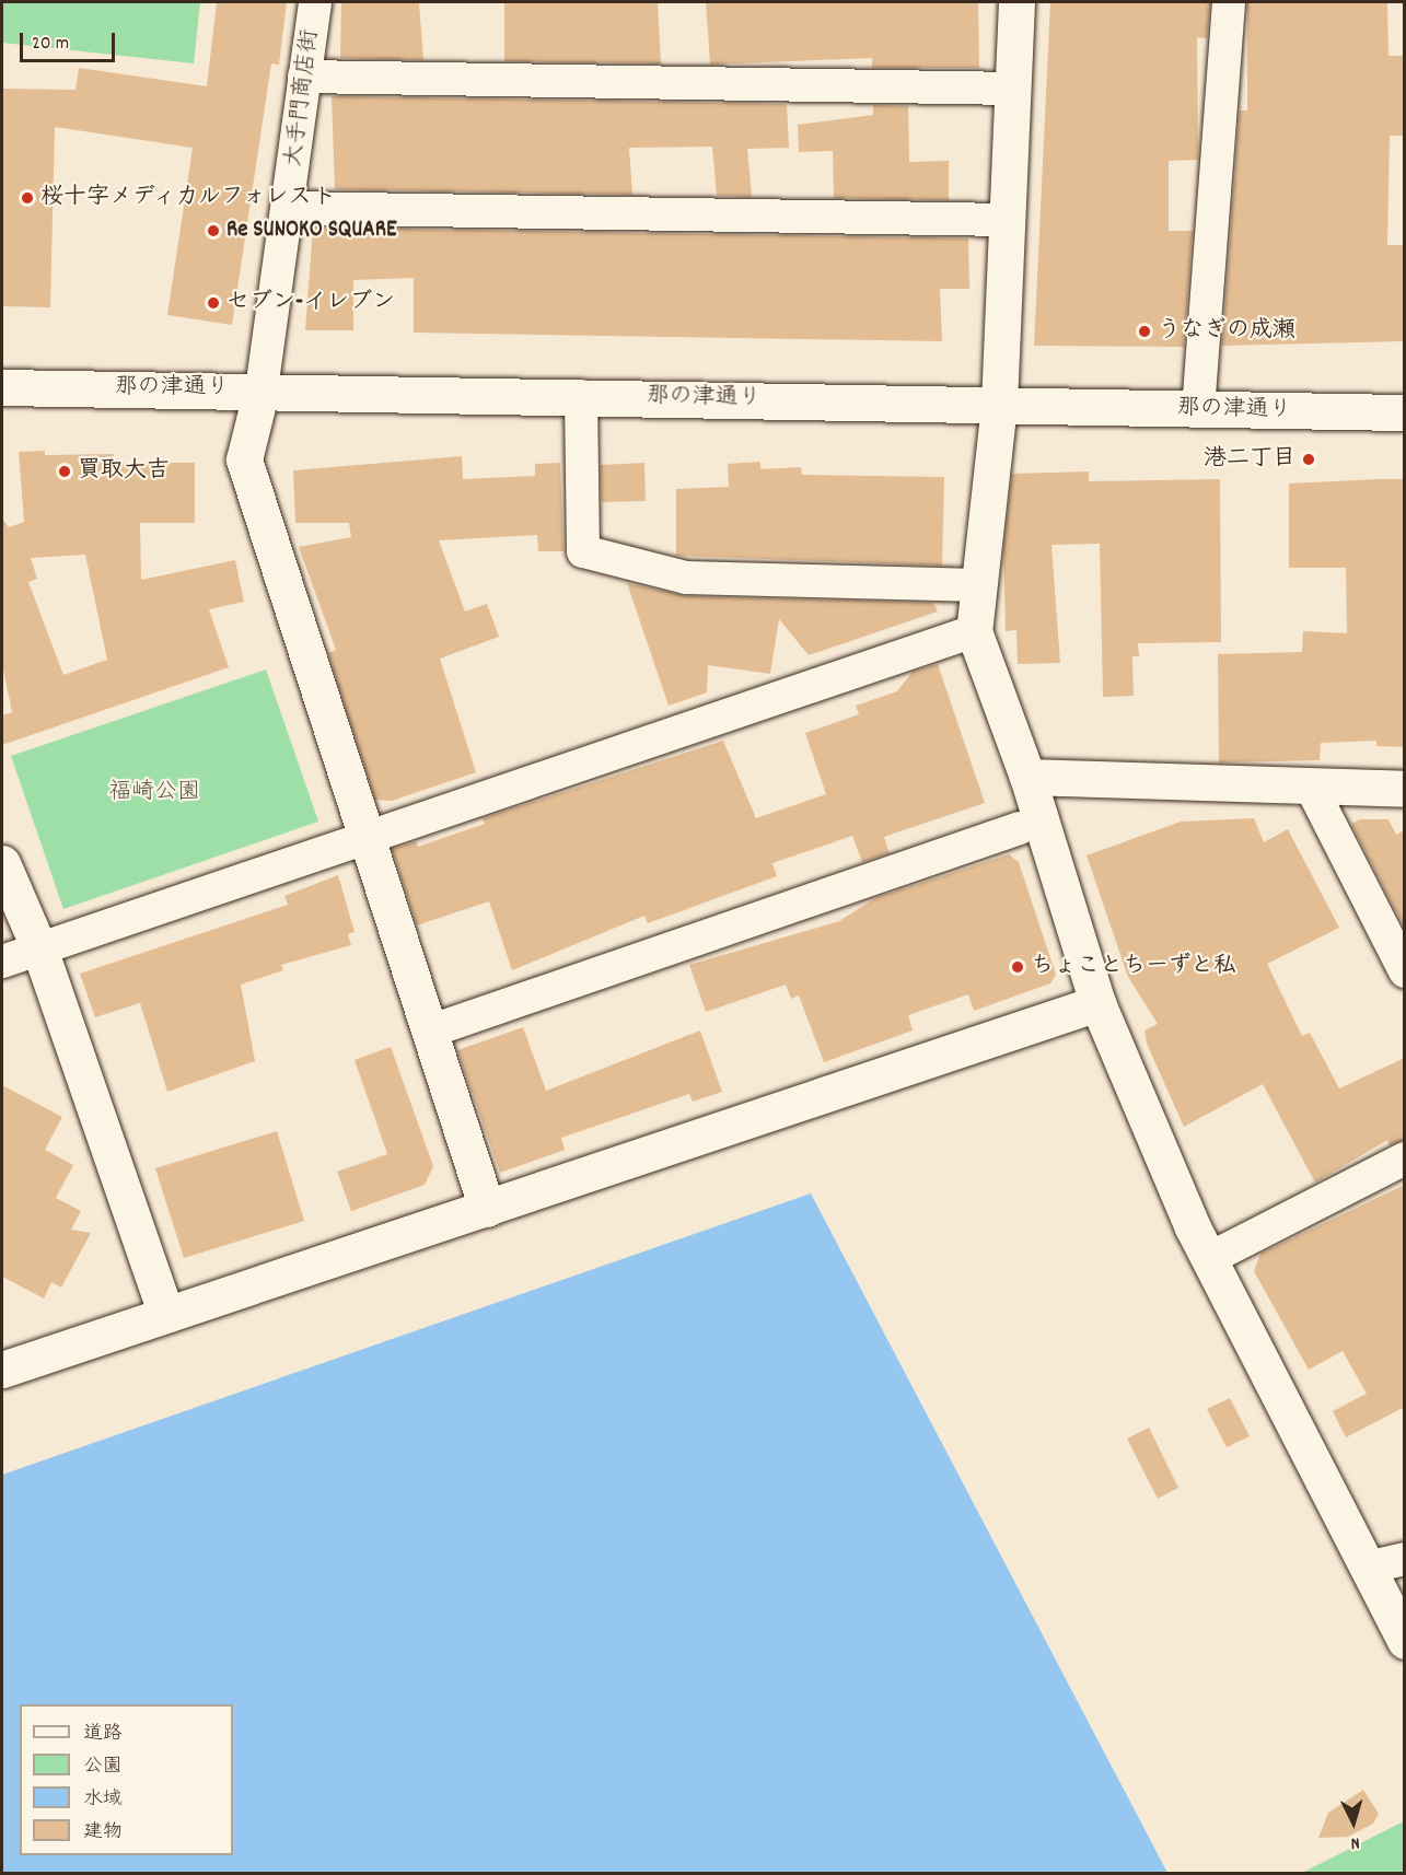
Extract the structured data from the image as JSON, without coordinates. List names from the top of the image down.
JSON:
{
  "streets": {
    "street": ["大手門商店街", "那の津通り"]
  },
  "crossings": [
    ["大手門商店街", "那の津通り"]
  ],
  "parks": ["福崎公園"],
  "places": [
    "桜十字メディカルフォレスト",
    "Re SUNOKO SQUARE",
    "セブン-イレブン",
    "うなぎの成瀬",
    "港二丁目",
    "買取大吉",
    "ちょことちーずと私"
  ],
  "legend": [
    "道路",
    "公園",
    "水域",
    "建物"
  ],
  "scale_bar": "20 m",
  "north": "bottom"
}
